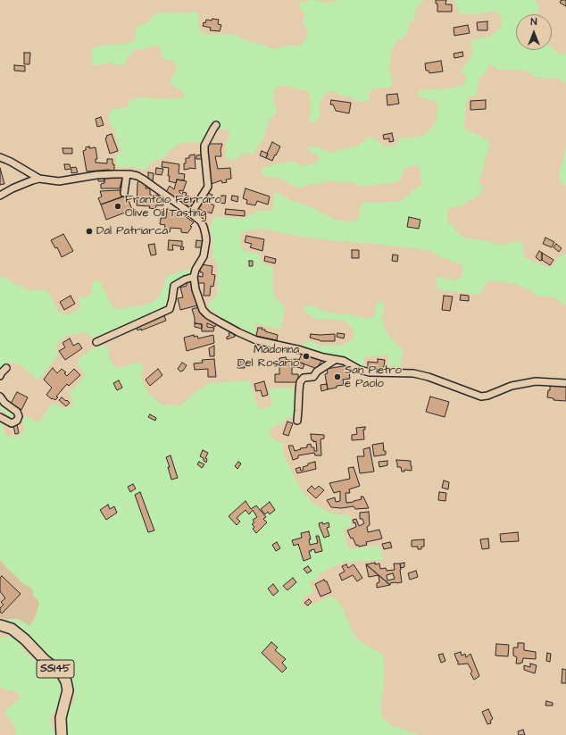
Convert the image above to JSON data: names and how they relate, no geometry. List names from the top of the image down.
{
  "streets": {
    "main road": ["SS145"]
  },
  "places": [
    "Frantoio Ferraro Olive Oil Tasting",
    "Dal Patriarca",
    "Madonna Del Rosario",
    "San Pietro e Paolo"
  ],
  "north": "top"
}
